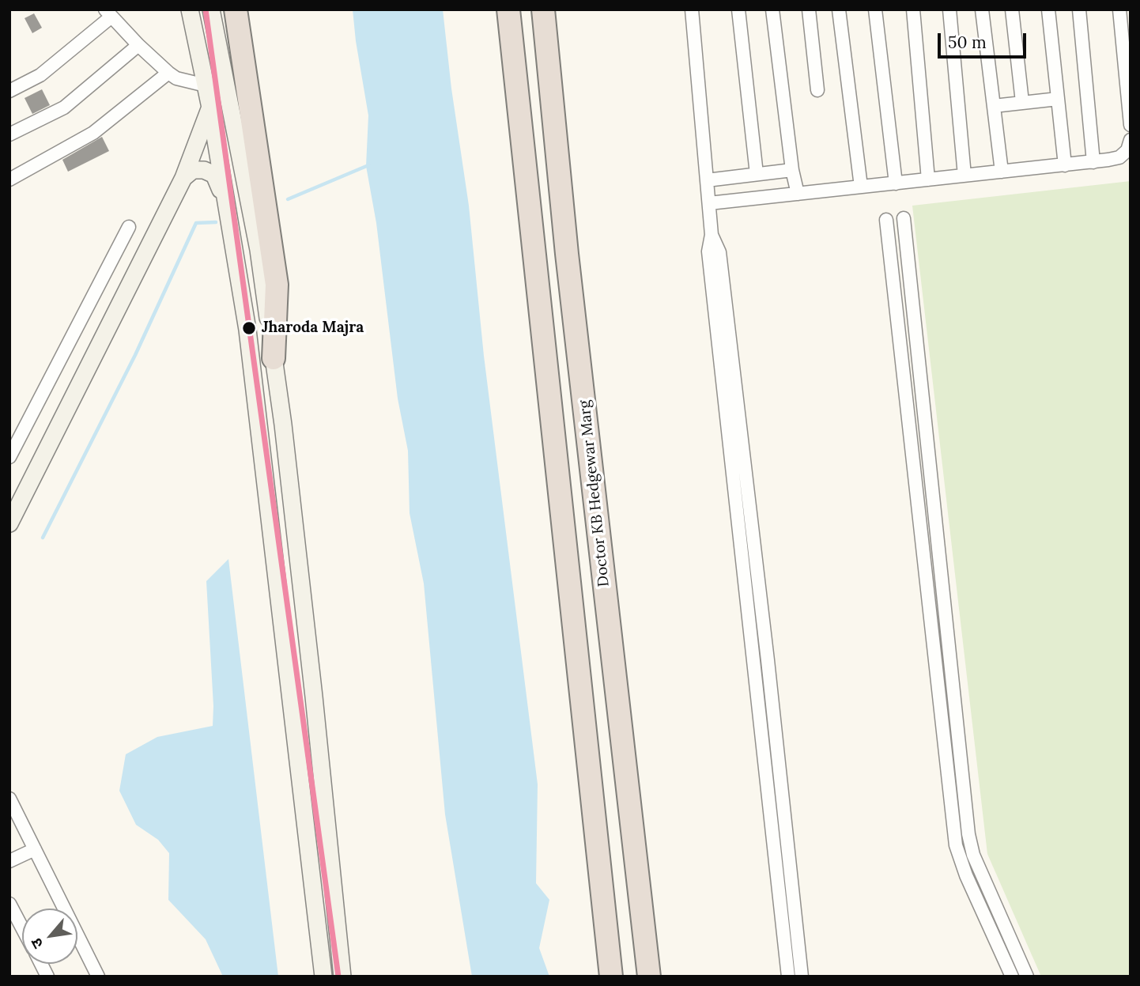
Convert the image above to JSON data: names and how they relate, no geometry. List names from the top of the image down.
{
  "streets": {
    "highway": ["Doctor KB Hedgewar Marg"]
  },
  "places": ["Jharoda Majra"],
  "scale_bar": "50 m",
  "north": "bottom left"
}
